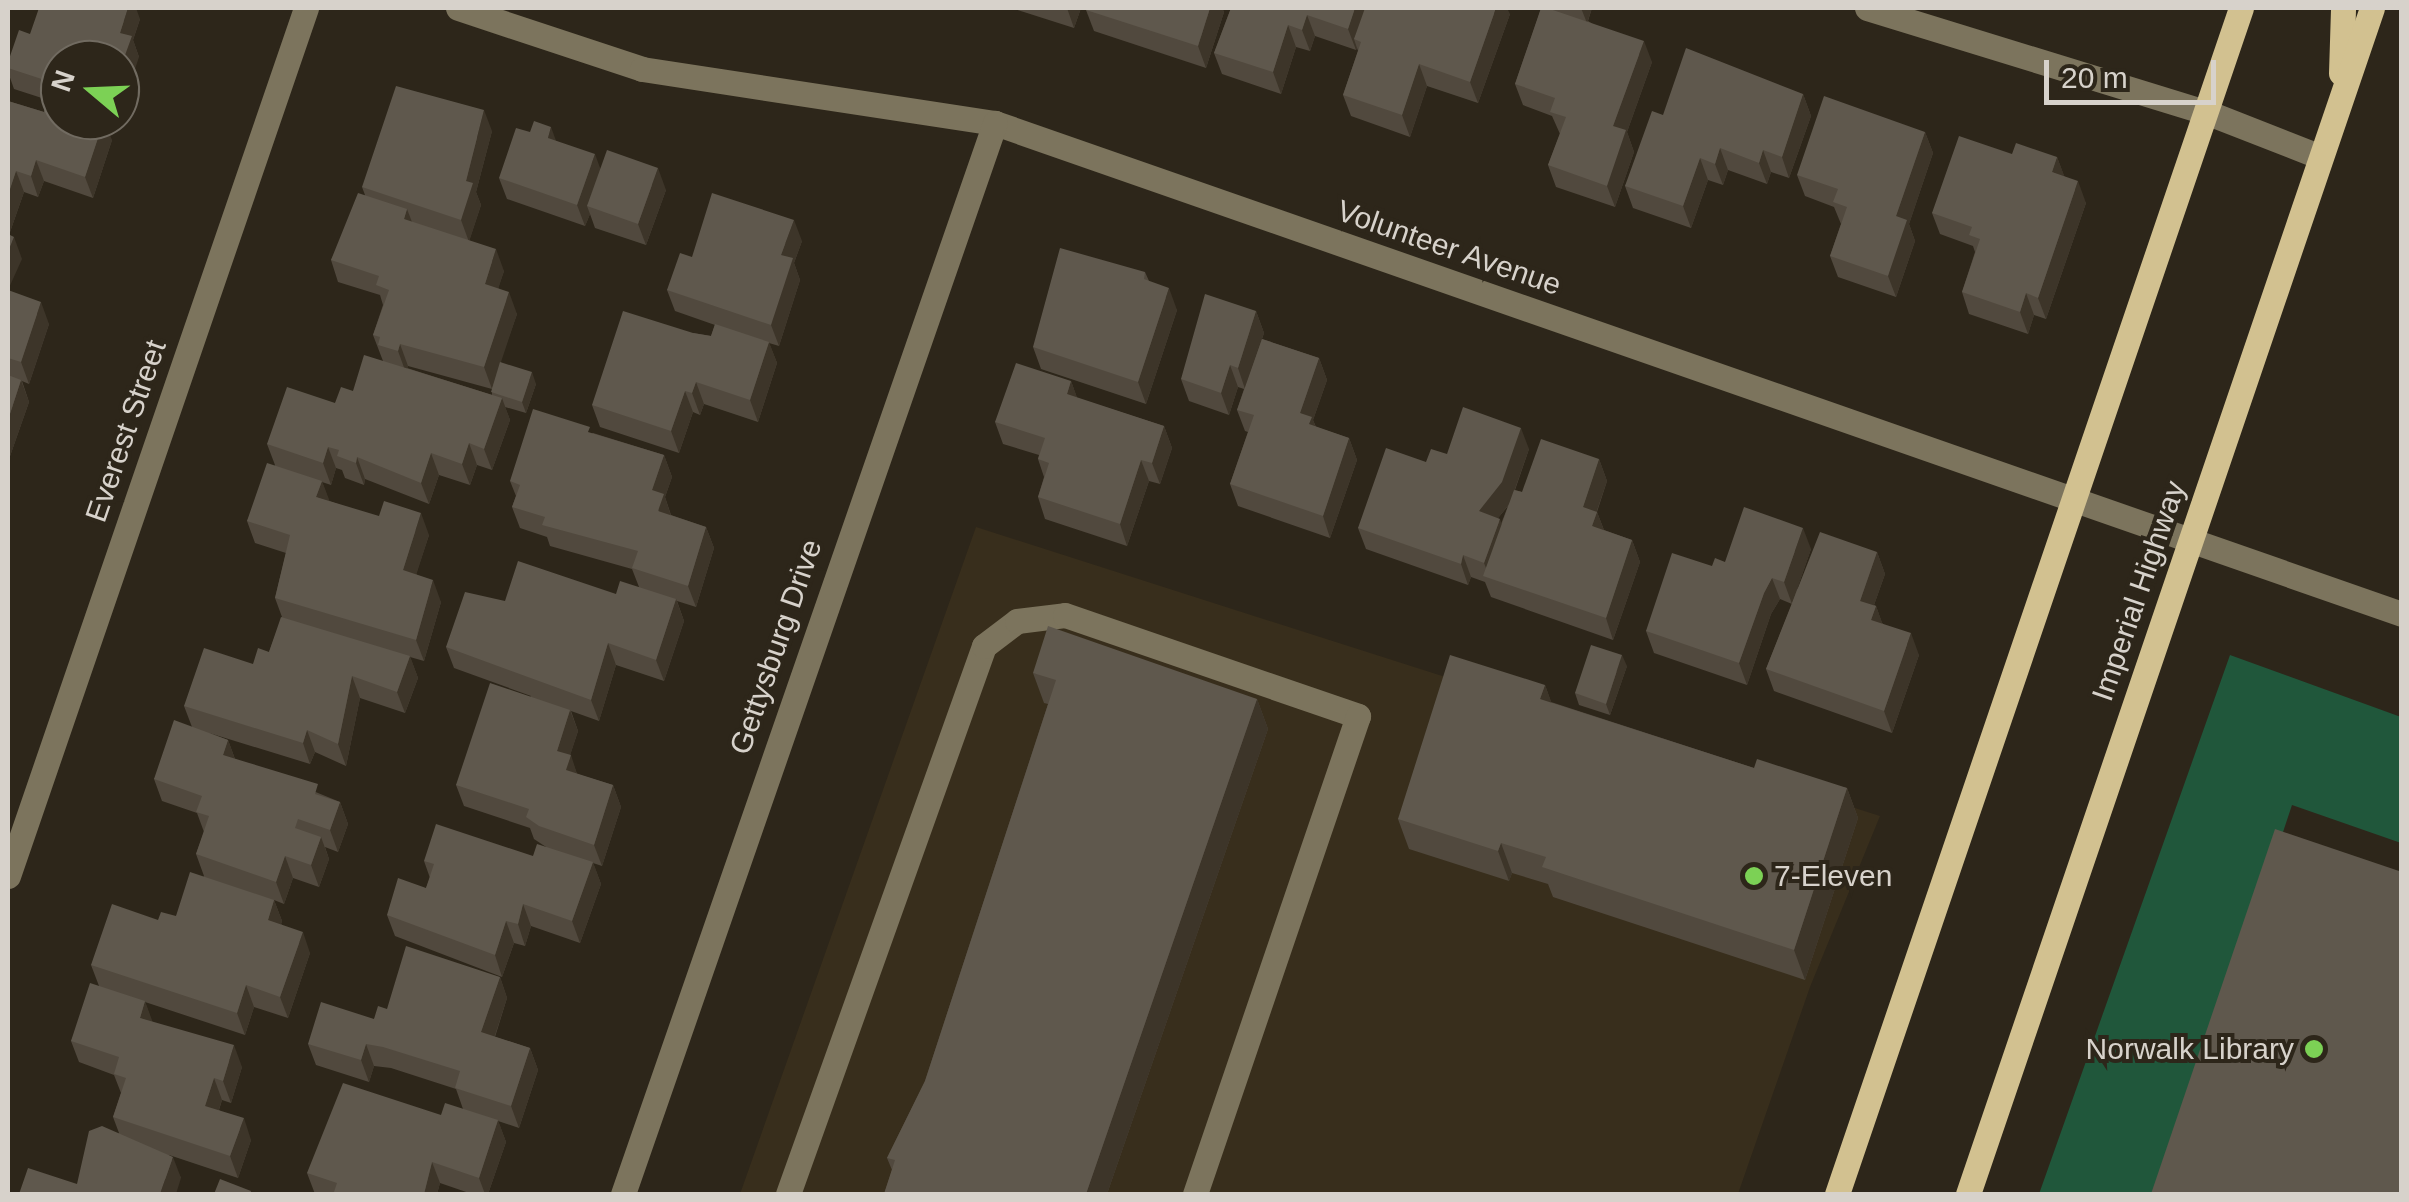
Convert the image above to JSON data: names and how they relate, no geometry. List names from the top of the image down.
{
  "streets": {
    "main road": ["Imperial Highway"],
    "street": ["Volunteer Avenue", "Everest Street", "Gettysburg Drive"]
  },
  "crossings": [
    ["Volunteer Avenue", "Imperial Highway"],
    ["Volunteer Avenue", "Gettysburg Drive"]
  ],
  "places": ["7-Eleven", "Norwalk Library"],
  "scale_bar": "20 m",
  "north": "left"
}
